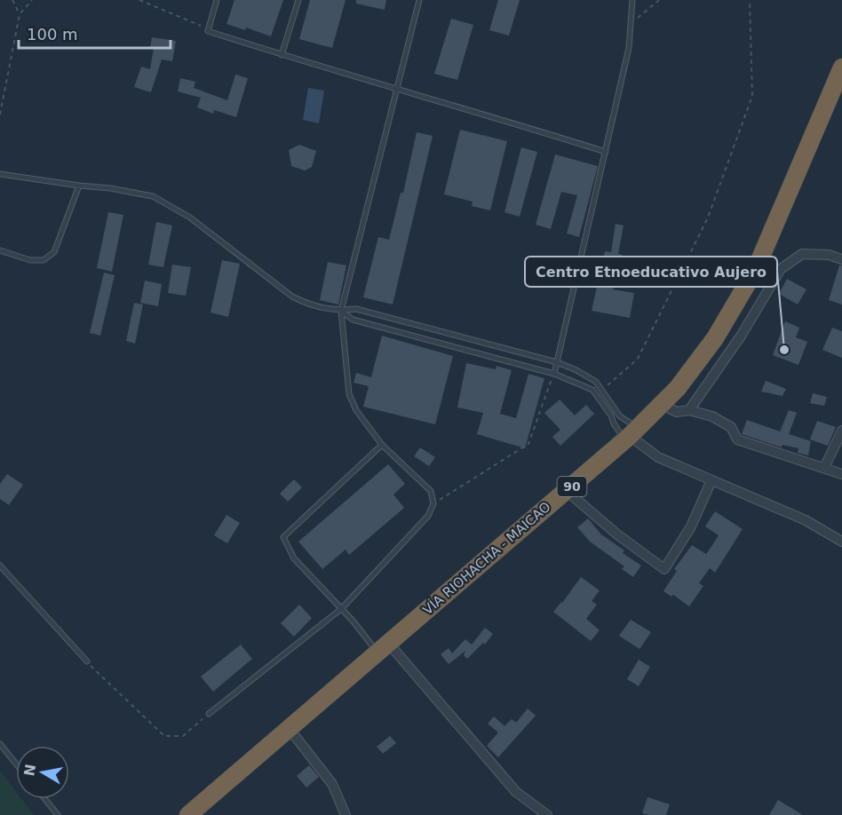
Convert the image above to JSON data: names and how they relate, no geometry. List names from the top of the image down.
{
  "streets": {
    "highway": ["90", "VÍA RIOHACHA - MAICAO"]
  },
  "places": ["Centro Etnoeducativo Aujero"],
  "scale_bar": "100 m",
  "north": "left"
}
